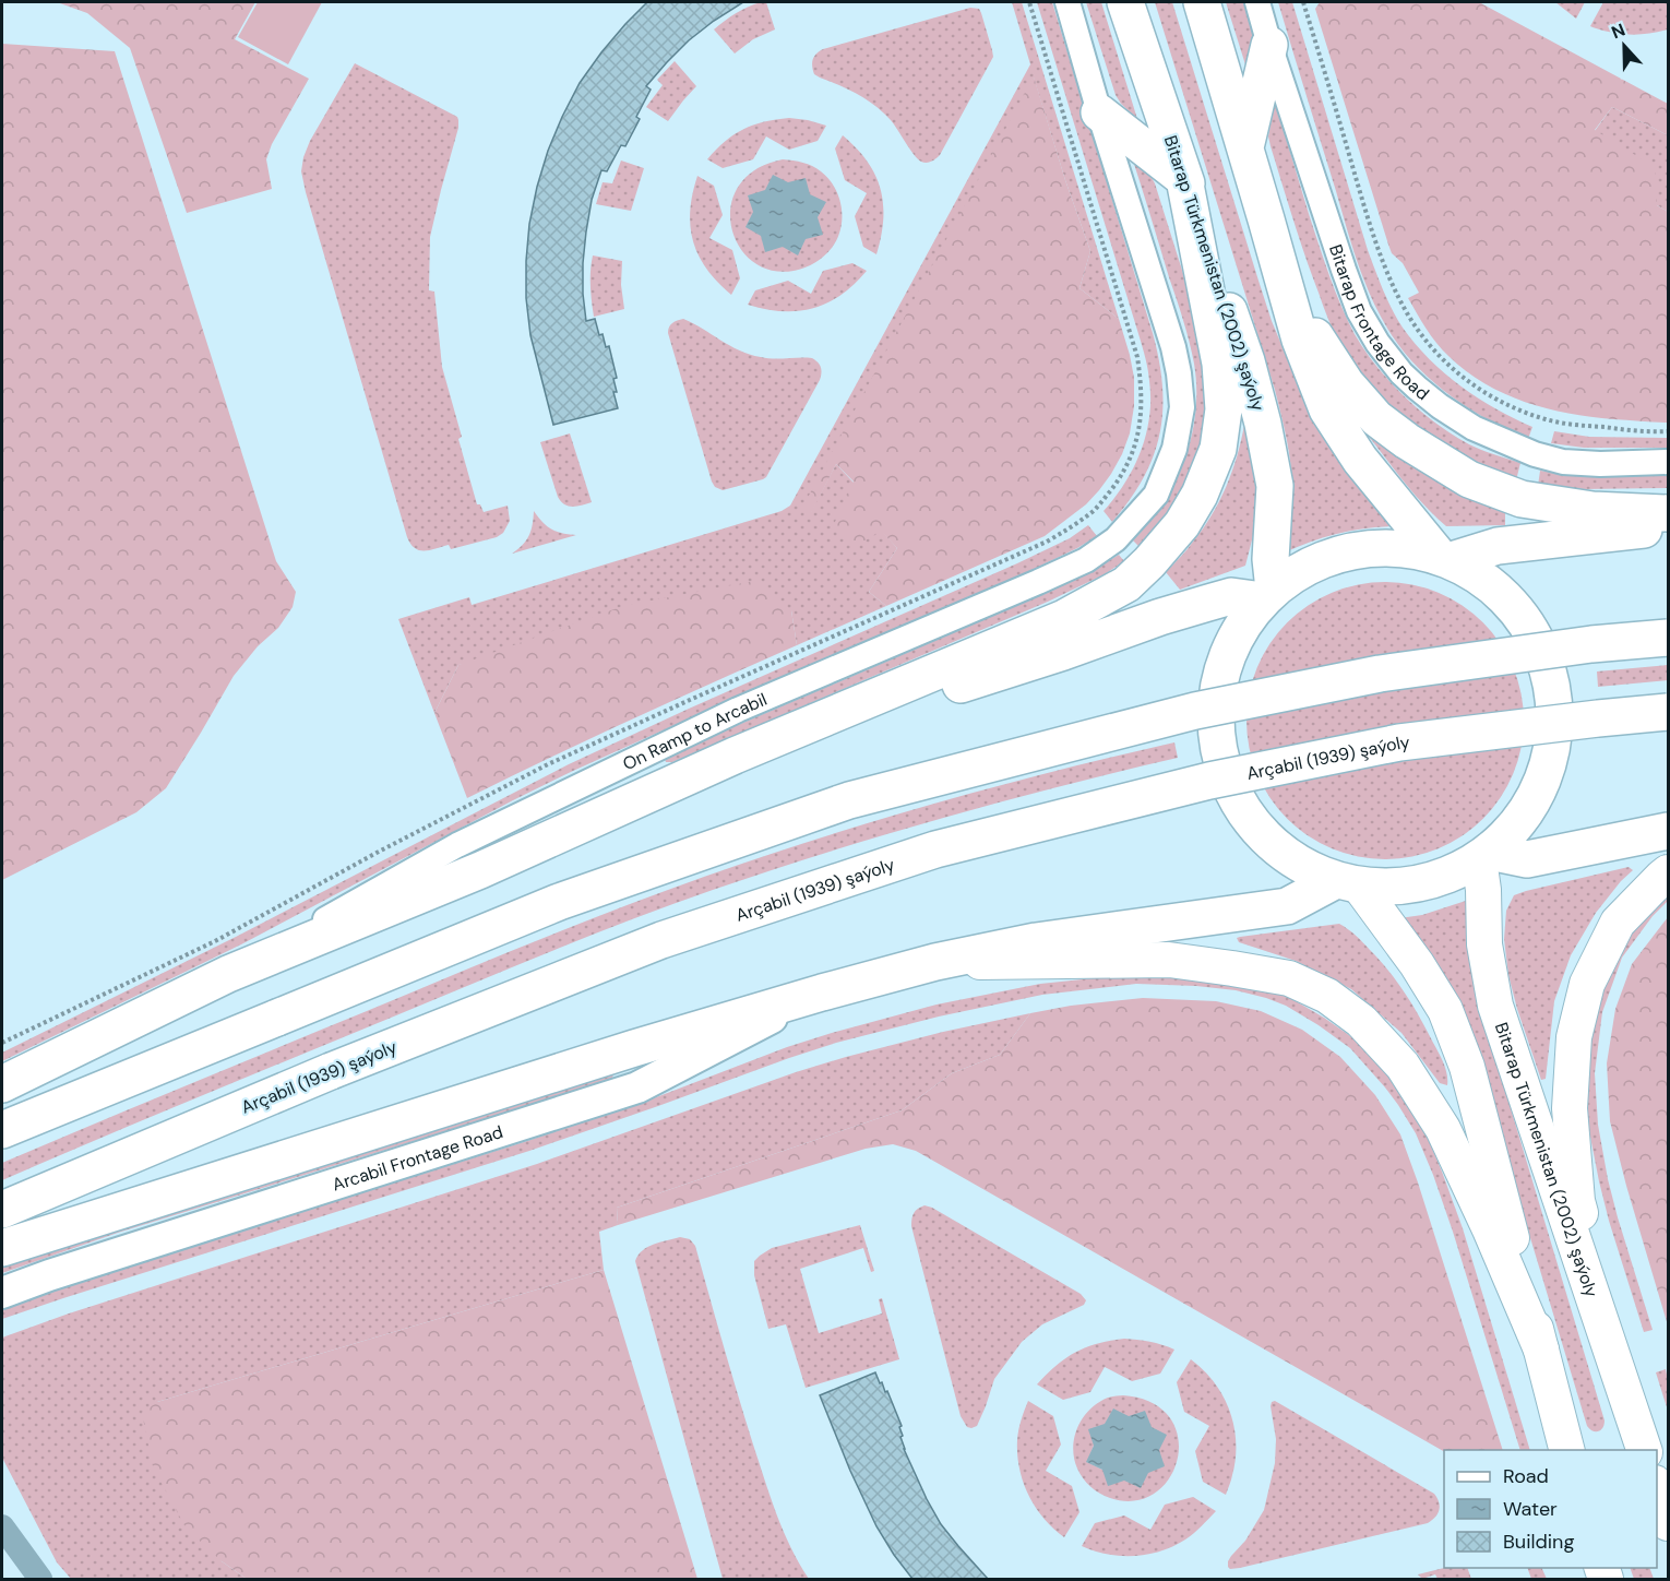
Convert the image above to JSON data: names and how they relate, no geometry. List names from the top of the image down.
{
  "streets": {
    "main road": ["Bitarap Türkmenistan (2002) şaýoly", "Arçabil (1939) şaýoly"],
    "street": ["Bitarap Frontage Road", "On Ramp to Arcabil", "Arcabil Frontage Road"]
  },
  "legend": ["Road", "Water", "Building"],
  "north": "top"
}
